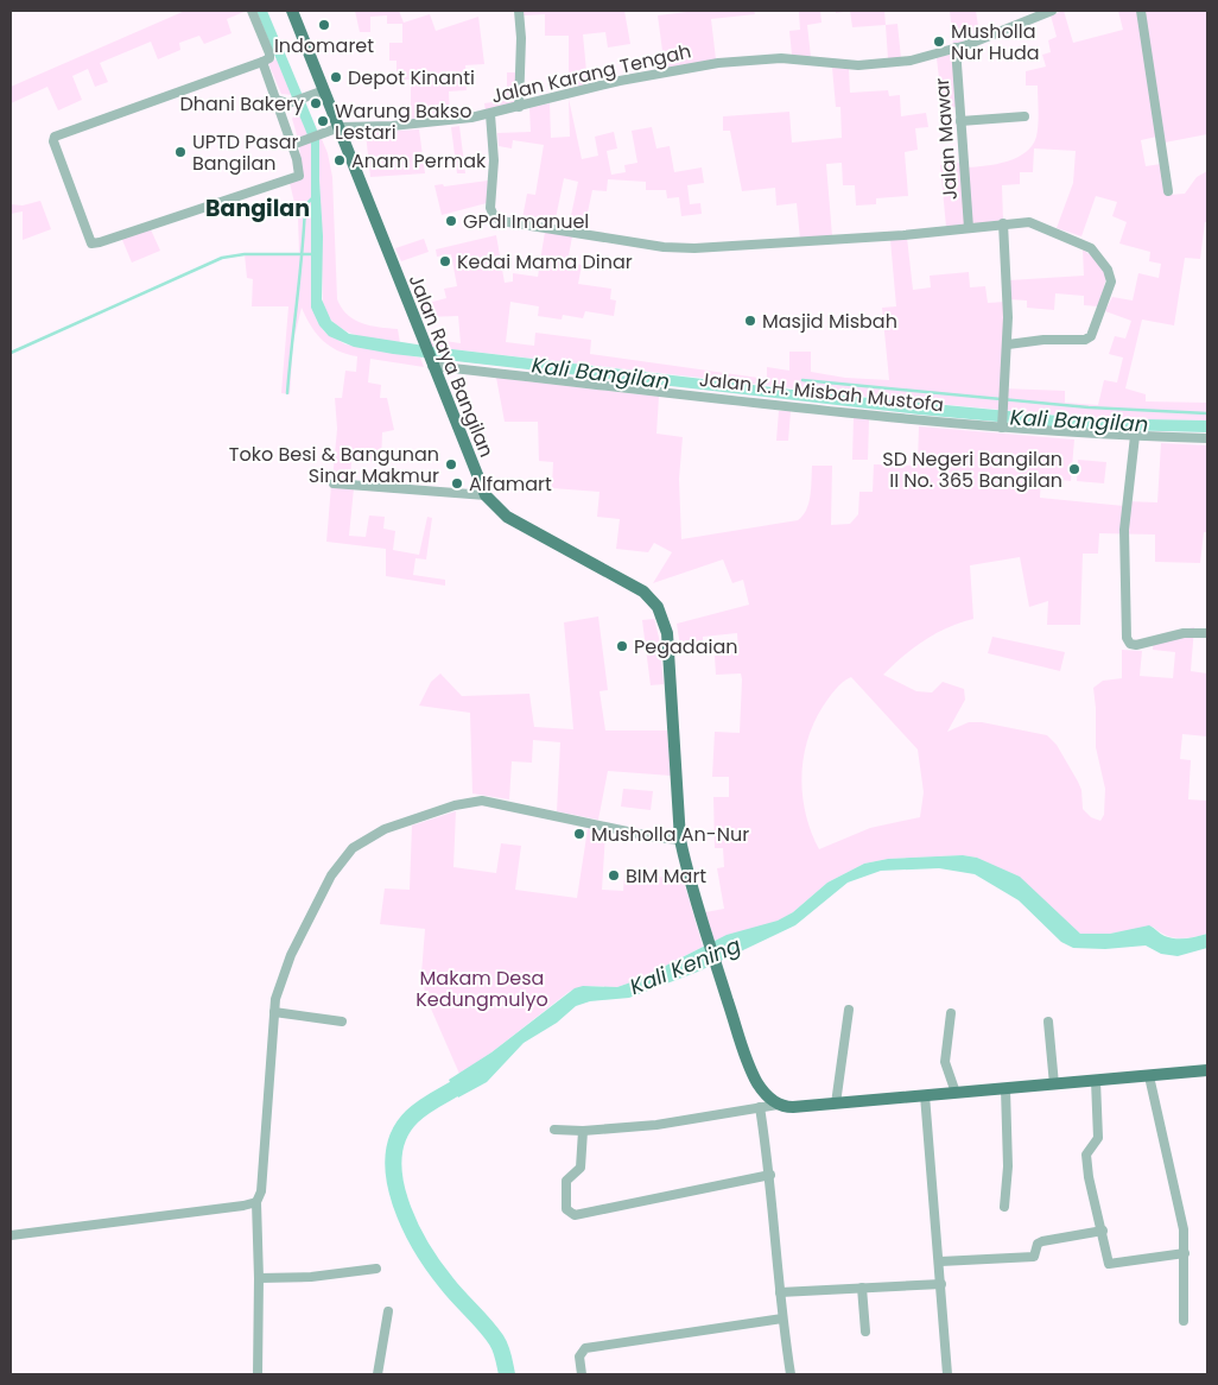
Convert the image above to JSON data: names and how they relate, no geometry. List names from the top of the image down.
{
  "streets": {
    "main road": ["Jalan Raya Bangilan"],
    "street": ["Jalan Karang Tengah", "Jalan Mawar", "Jalan K.H. Misbah Mustofa"]
  },
  "crossings": [
    ["Jalan Karang Tengah", "Jalan Mawar"],
    ["Jalan Karang Tengah", "Jalan Raya Bangilan"],
    ["Jalan Raya Bangilan", "Jalan K.H. Misbah Mustofa"]
  ],
  "districts": ["Bangilan"],
  "water": ["Kali Bangilan", "Kali Kening"],
  "parks": ["Makam Desa Kedungmulyo"],
  "places": [
    "Indomaret",
    "Musholla Nur Huda",
    "Depot Kinanti",
    "Dhani Bakery",
    "Warung Bakso Lestari",
    "UPTD Pasar Bangilan",
    "Anam Permak",
    "GPdI Imanuel",
    "Kedai Mama Dinar",
    "Masjid Misbah",
    "Toko Besi & Bangunan Sinar Makmur",
    "SD Negeri Bangilan II No. 365 Bangilan",
    "Alfamart",
    "Pegadaian",
    "Musholla An-Nur",
    "BIM Mart"
  ]
}
